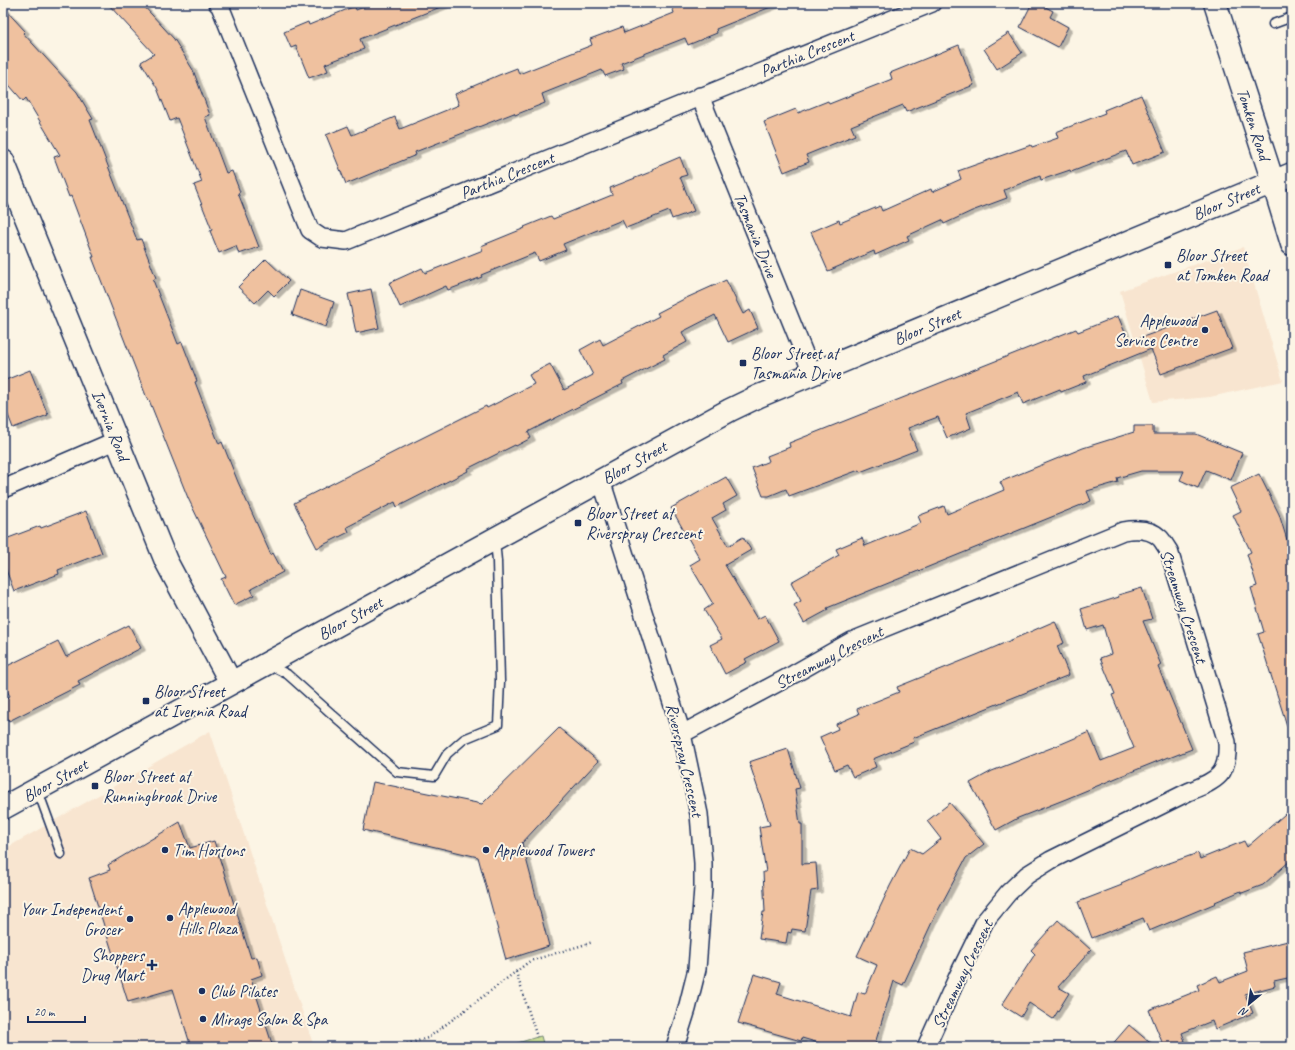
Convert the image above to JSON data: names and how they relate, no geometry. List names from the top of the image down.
{
  "streets": {
    "street": [
      "Parthia Crescent",
      "Tomken Road",
      "Bloor Street",
      "Tasmania Drive",
      "Ivernia Road",
      "Streamway Crescent",
      "Riverspray Crescent"
    ]
  },
  "crossings": [
    ["Parthia Crescent", "Tasmania Drive"],
    ["Tomken Road", "Bloor Street"],
    ["Bloor Street", "Tasmania Drive"],
    ["Bloor Street", "Ivernia Road"],
    ["Bloor Street", "Riverspray Crescent"],
    ["Streamway Crescent", "Riverspray Crescent"]
  ],
  "places": {
    "transit": [
      "Bloor Street at Tomken Road",
      "Bloor Street at Tasmania Drive",
      "Bloor Street at Riverspray Crescent",
      "Bloor Street at Ivernia Road",
      "Bloor Street at Runningbrook Drive"
    ],
    "other": [
      "Applewood Service Centre",
      "Tim Hortons",
      "Applewood Towers",
      "Applewood Hills Plaza",
      "Your Independent Grocer",
      "Club Pilates",
      "Mirage Salon & Spa"
    ],
    "health": ["Shoppers Drug Mart"]
  },
  "scale_bar": "20 m",
  "north": "bottom left"
}
